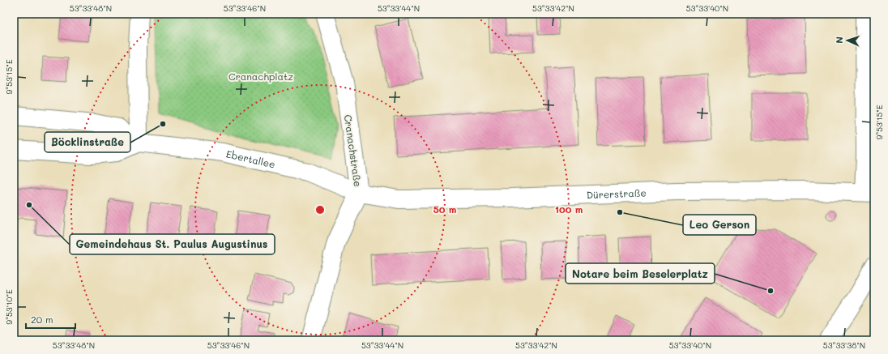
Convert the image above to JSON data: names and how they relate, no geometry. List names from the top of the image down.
{
  "streets": {
    "main road": ["Cranachstraße", "Ebertallee", "Dürerstraße"]
  },
  "crossings": [
    ["Cranachstraße", "Ebertallee"],
    ["Cranachstraße", "Dürerstraße"],
    ["Ebertallee", "Dürerstraße"]
  ],
  "parks": ["Cranachplatz"],
  "places": [
    "Böcklinstraße",
    "Gemeindehaus St. Paulus Augustinus",
    "Leo Gerson",
    "Notare beim Beselerplatz"
  ],
  "scale_bar": "20 m",
  "north": "left",
  "coordinates": [
    "53°33'48\"N",
    "53°33'46\"N",
    "53°33'44\"N",
    "53°33'42\"N",
    "53°33'40\"N",
    "9°53'15\"E",
    "9°53'10\"E",
    "53°33'38\"N"
  ],
  "rings": ["50 m", "100 m"]
}
